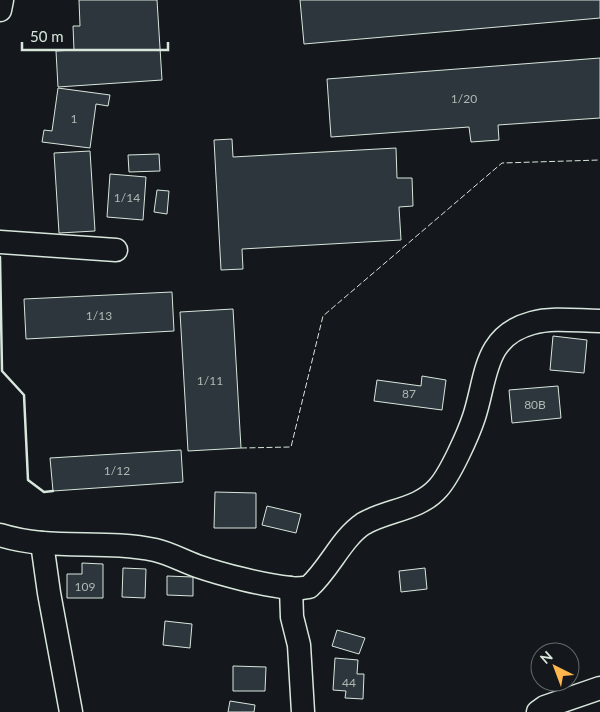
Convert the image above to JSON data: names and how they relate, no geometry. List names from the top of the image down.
{
  "house_numbers": [
    "1/20",
    "1",
    "1/14",
    "1/13",
    "1/11",
    "87",
    "80В",
    "1/12",
    "109",
    "44"
  ],
  "scale_bar": "50 m",
  "north": "top left"
}
